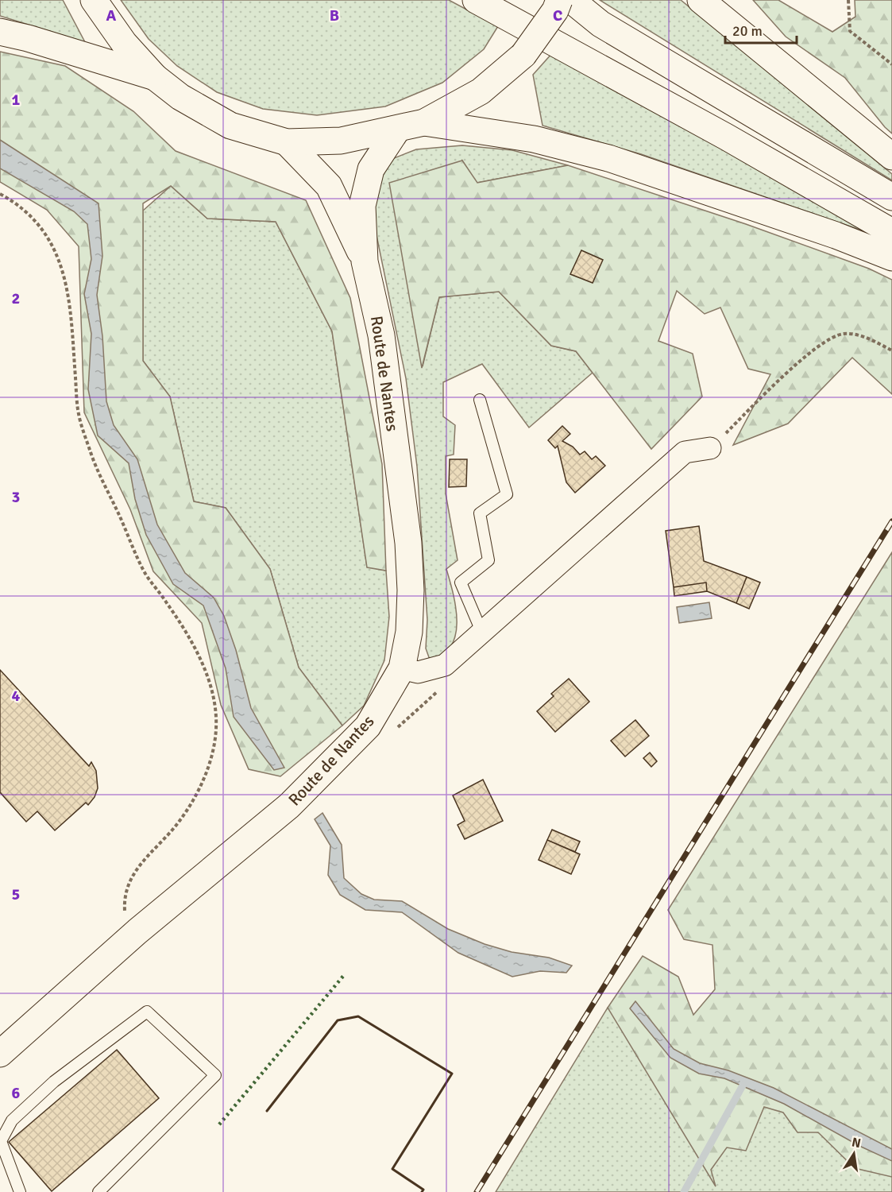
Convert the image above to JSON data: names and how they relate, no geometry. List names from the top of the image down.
{
  "streets": {
    "main road": ["Route de Nantes"]
  },
  "scale_bar": "20 m",
  "north": "top",
  "grid": {
    "columns": ["A", "B", "C"],
    "rows": [
      "1",
      "2",
      "3",
      "4",
      "5",
      "6"
    ]
  }
}
